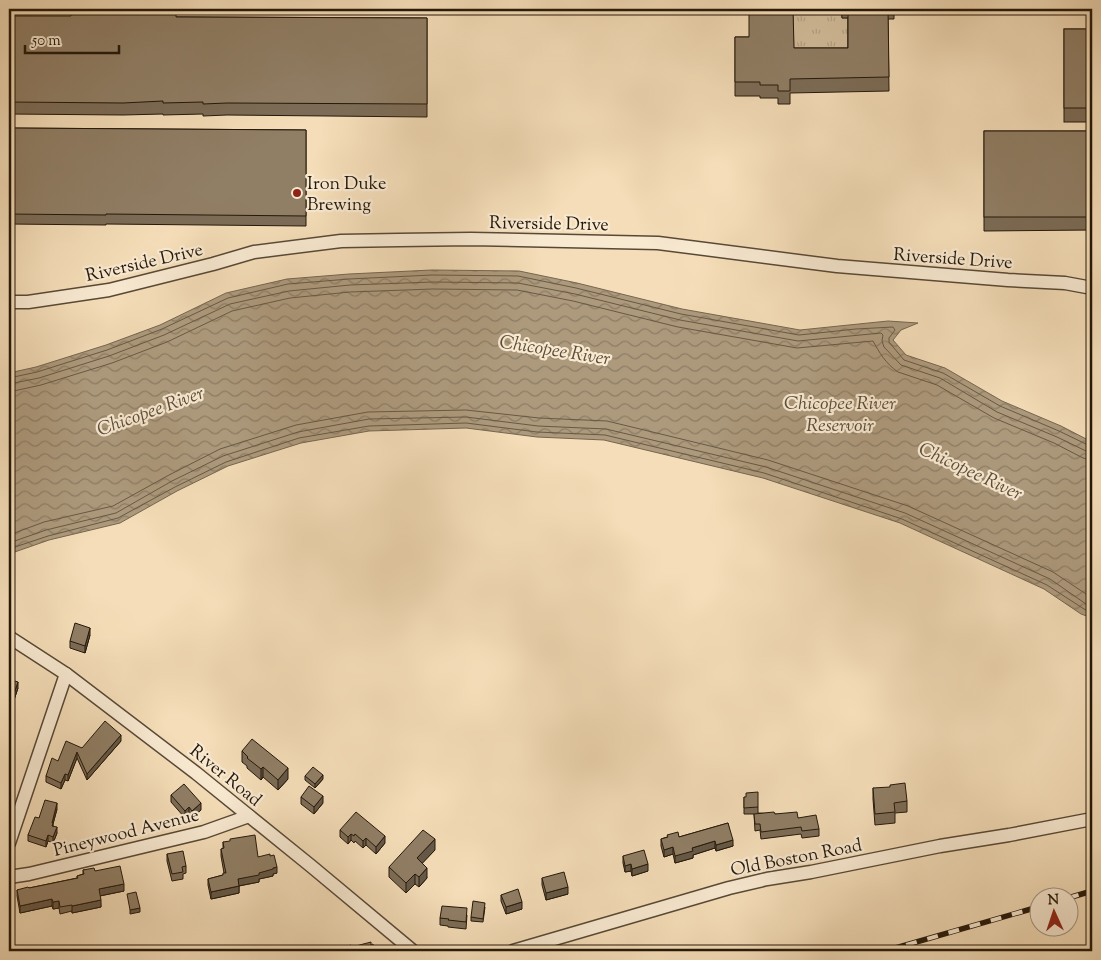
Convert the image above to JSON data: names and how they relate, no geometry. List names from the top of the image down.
{
  "streets": {
    "street": [
      "Riverside Drive",
      "River Road",
      "Pineywood Avenue",
      "Old Boston Road"
    ]
  },
  "crossings": [
    ["River Road", "Pineywood Avenue"]
  ],
  "water": ["Chicopee River", "Chicopee River Reservoir"],
  "places": ["Iron Duke Brewing"],
  "scale_bar": "50 m",
  "north": "top"
}
